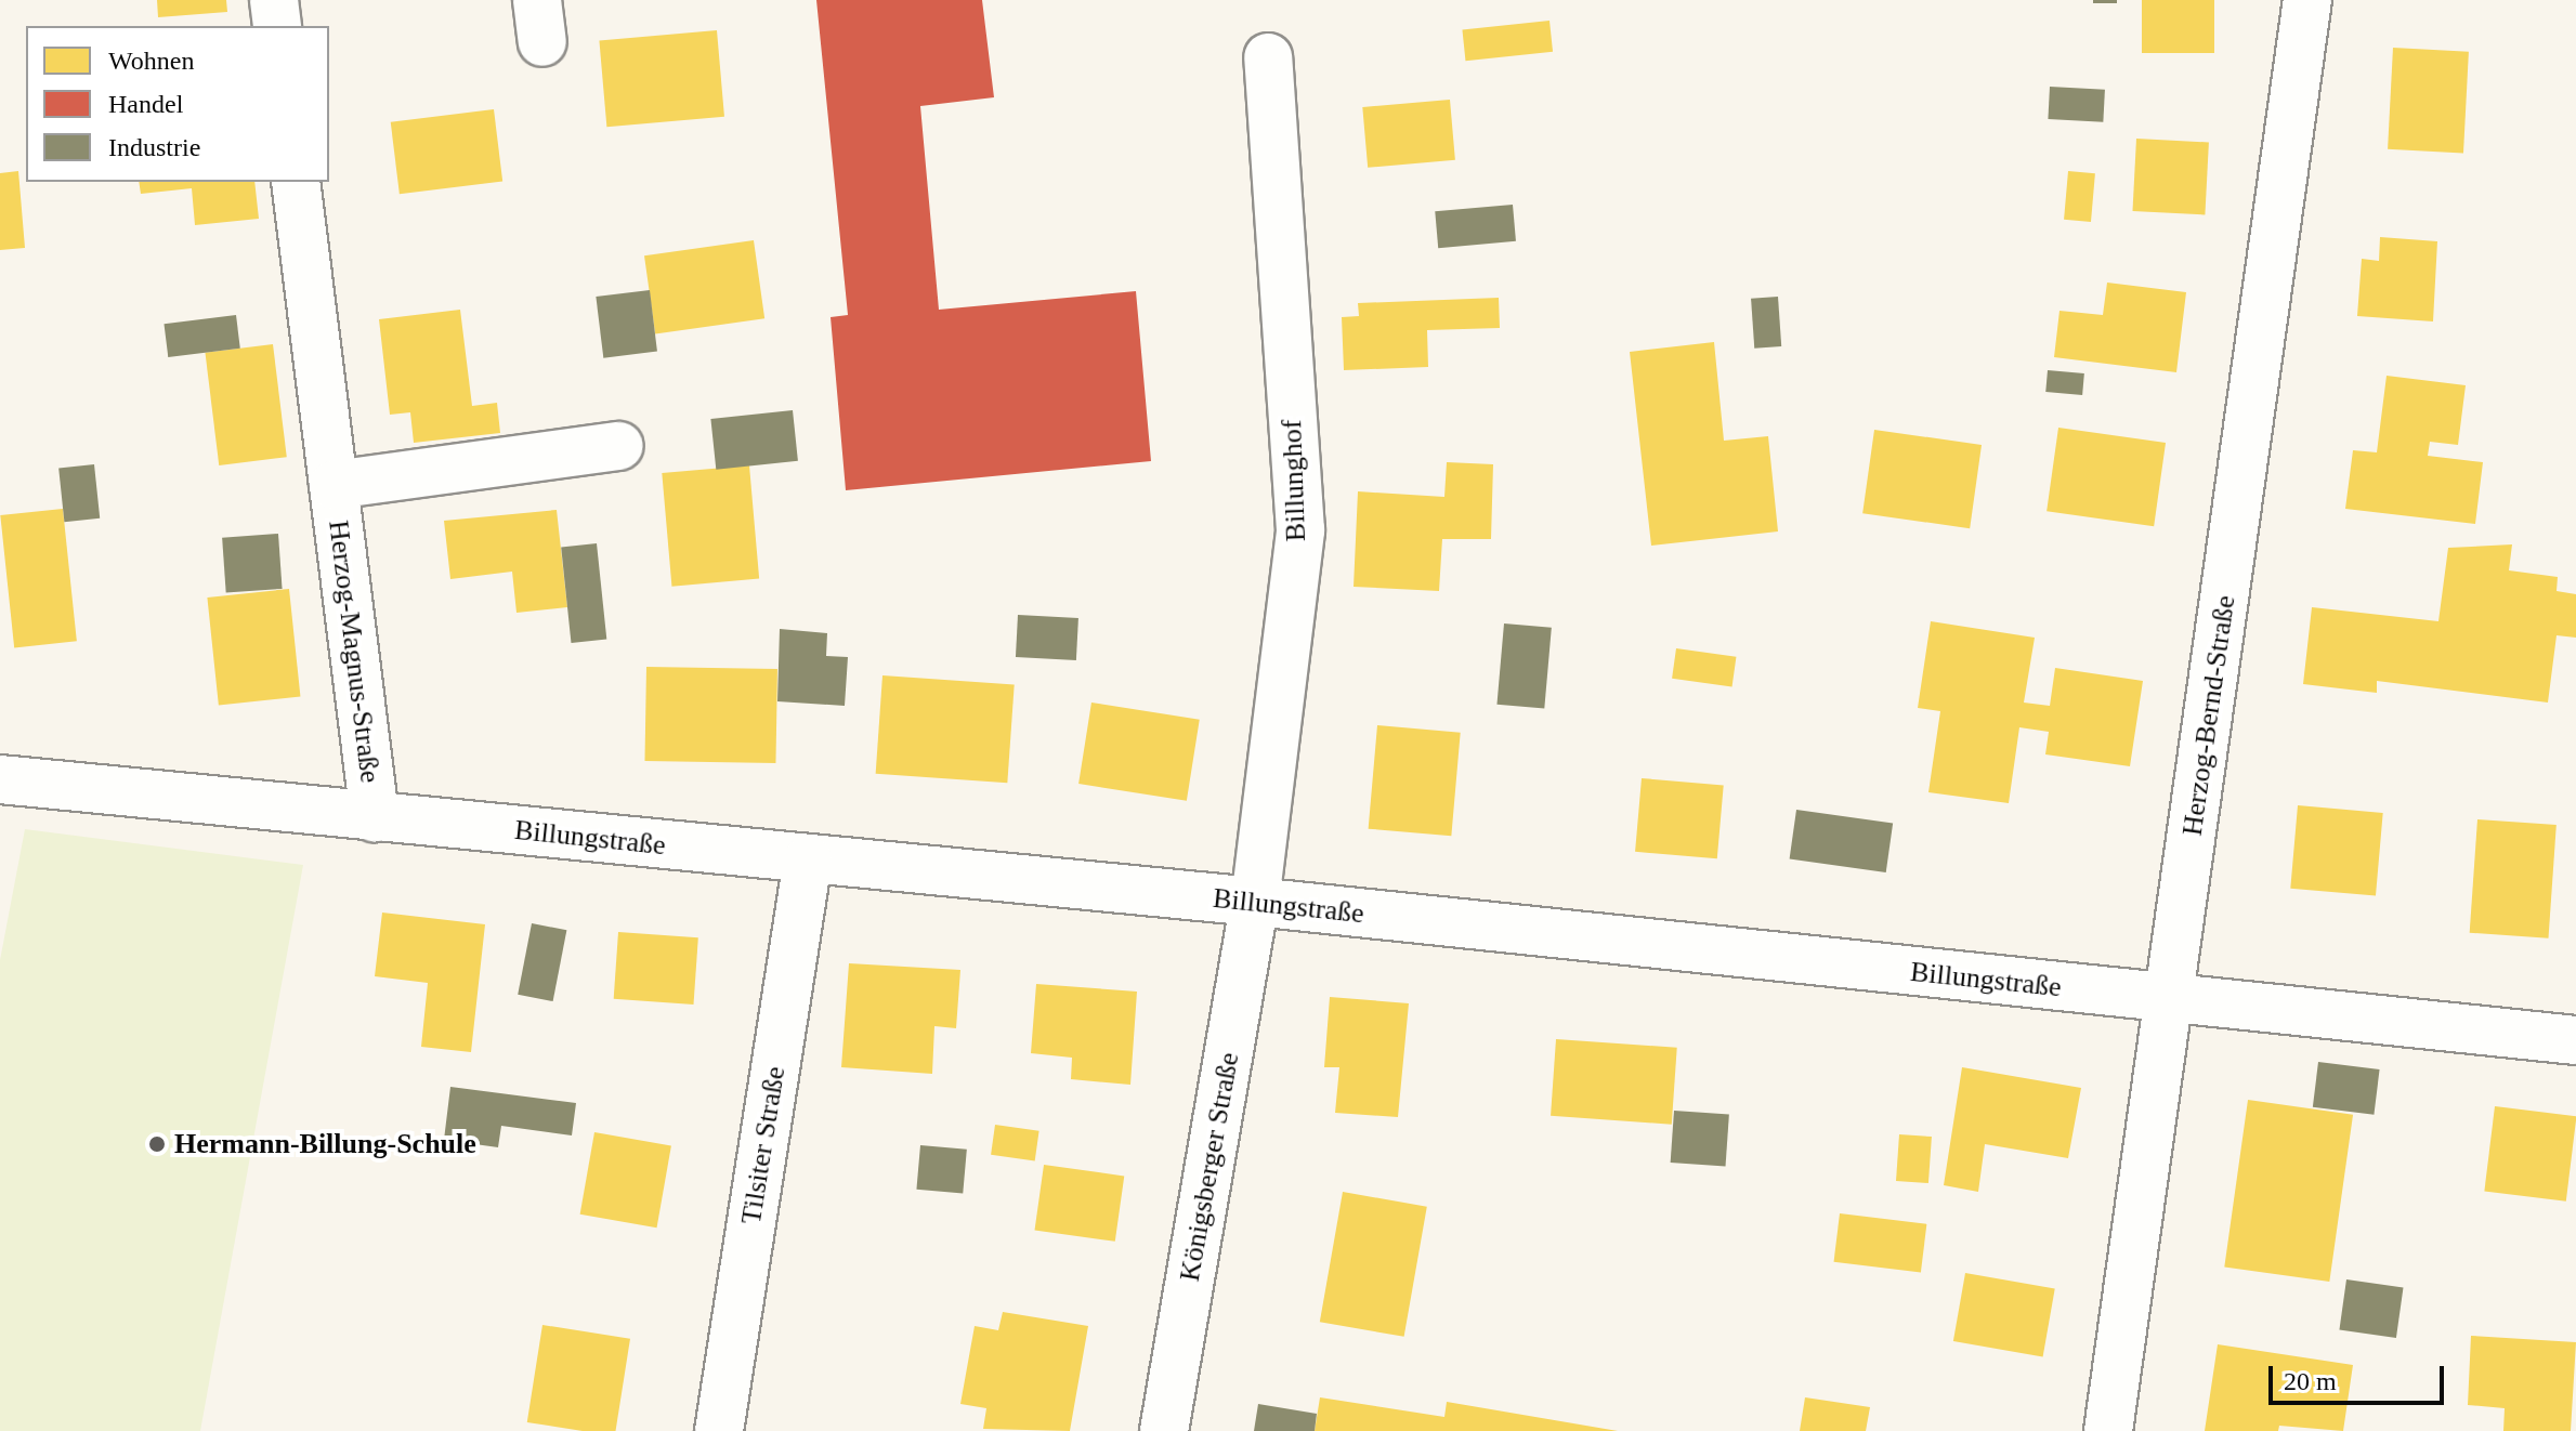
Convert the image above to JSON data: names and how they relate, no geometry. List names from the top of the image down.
{
  "streets": {
    "street": [
      "Billunghof",
      "Herzog-Magnus-Straße",
      "Herzog-Bernd-Straße",
      "Billungstraße",
      "Tilsiter Straße",
      "Königsberger Straße"
    ]
  },
  "crossings": [
    ["Billunghof", "Billungstraße"],
    ["Billunghof", "Königsberger Straße"],
    ["Herzog-Magnus-Straße", "Billungstraße"],
    ["Herzog-Bernd-Straße", "Billungstraße"],
    ["Billungstraße", "Tilsiter Straße"],
    ["Billungstraße", "Königsberger Straße"]
  ],
  "places": ["Hermann-Billung-Schule"],
  "legend": ["Wohnen", "Handel", "Industrie"],
  "scale_bar": "20 m"
}
